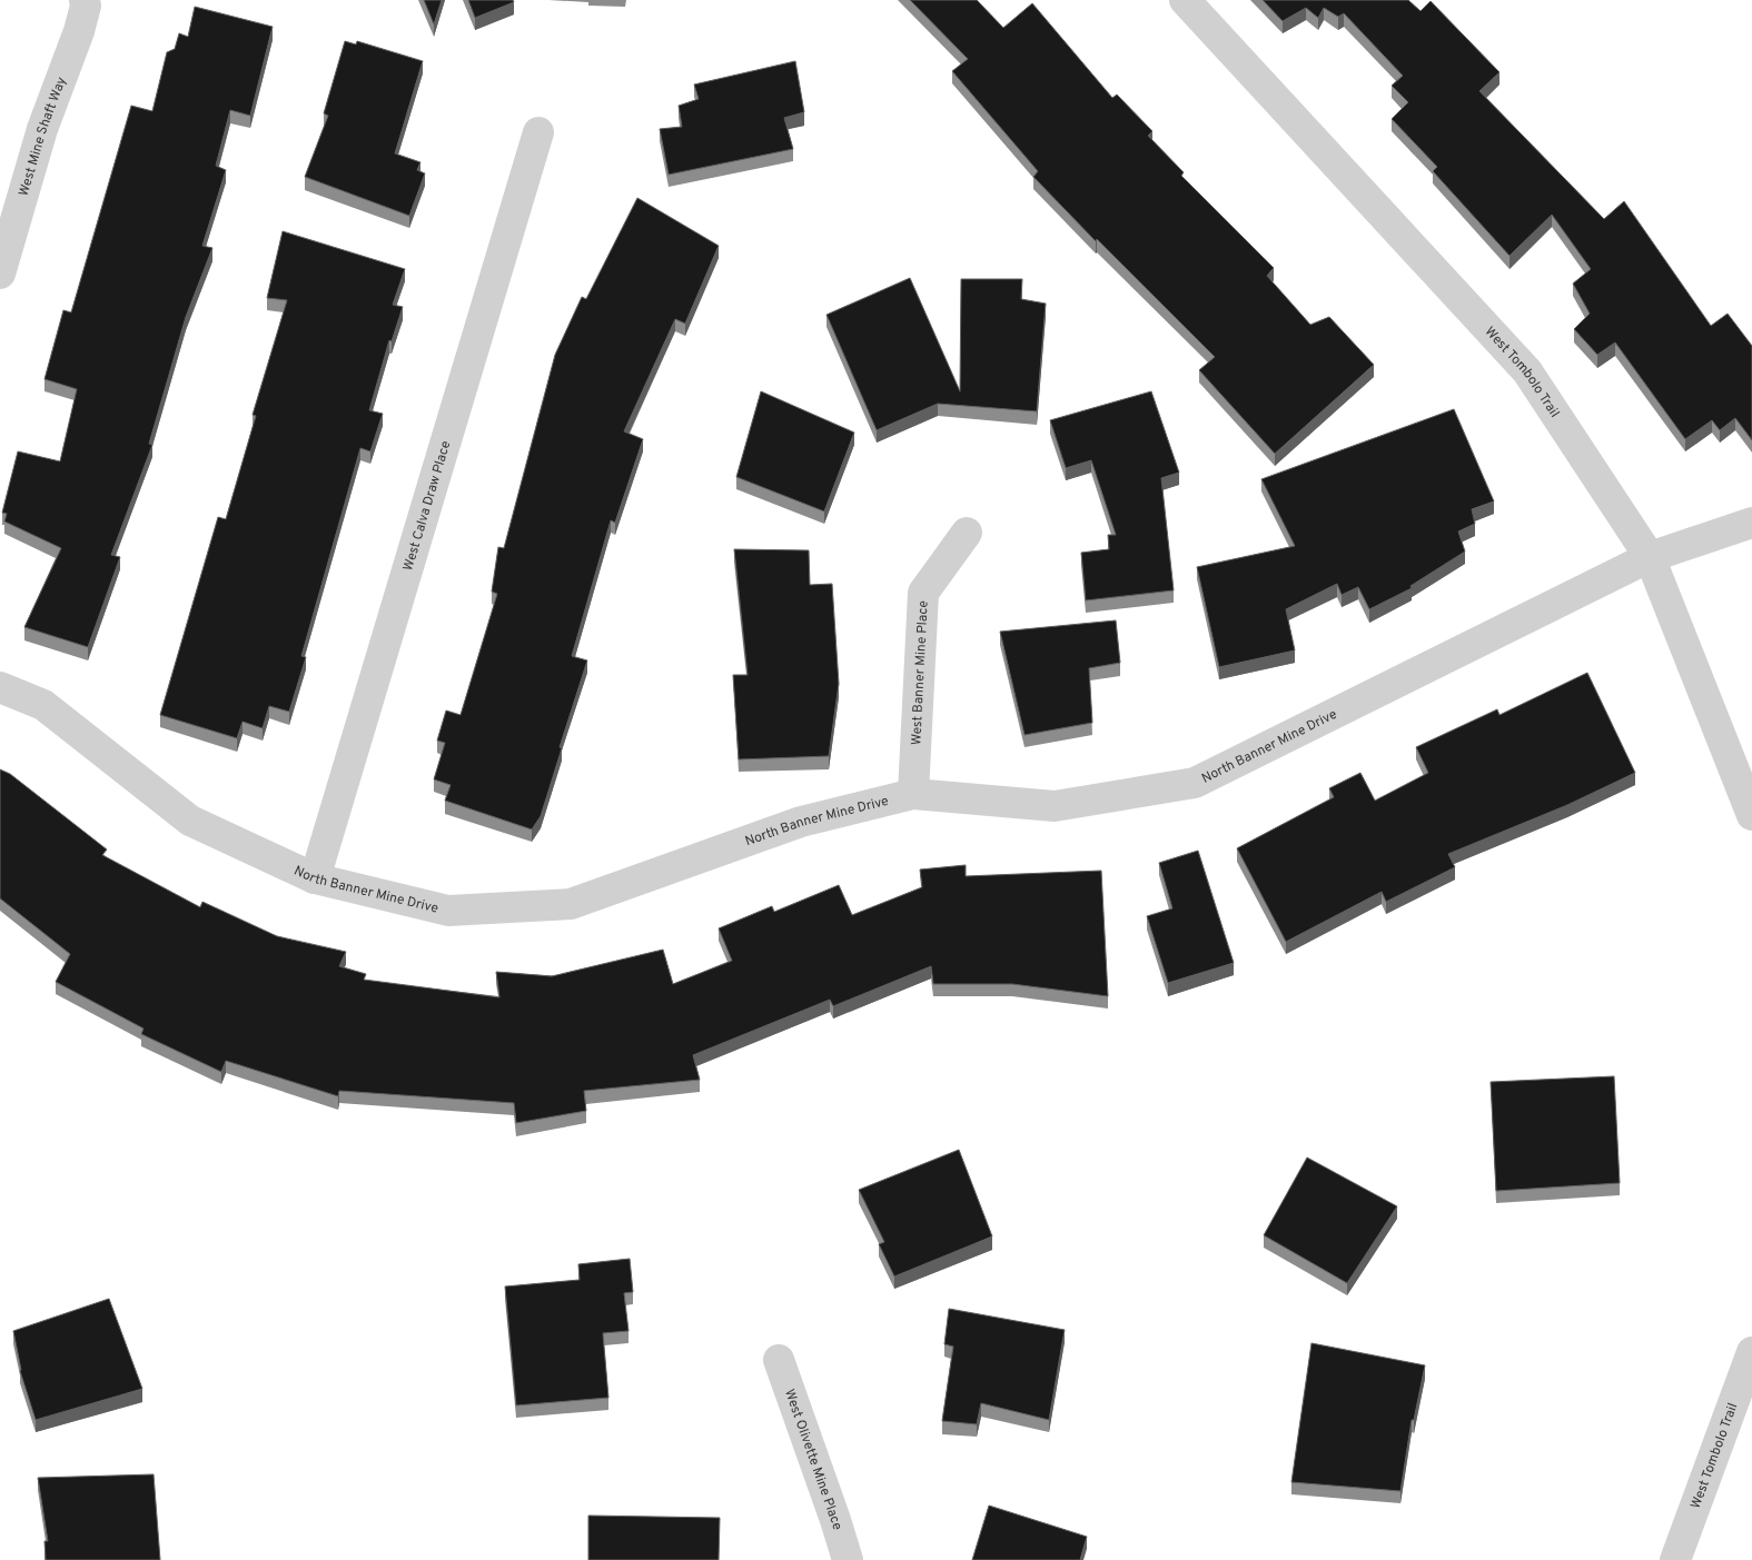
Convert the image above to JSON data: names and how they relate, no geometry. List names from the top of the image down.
{
  "streets": {
    "street": [
      "West Mine Shaft Way",
      "West Tombolo Trail",
      "West Calva Draw Place",
      "West Banner Mine Place",
      "North Banner Mine Drive",
      "West Olivette Mine Place"
    ]
  },
  "crossings": [
    ["West Tombolo Trail", "North Banner Mine Drive"],
    ["West Calva Draw Place", "North Banner Mine Drive"],
    ["West Banner Mine Place", "North Banner Mine Drive"]
  ]
}
